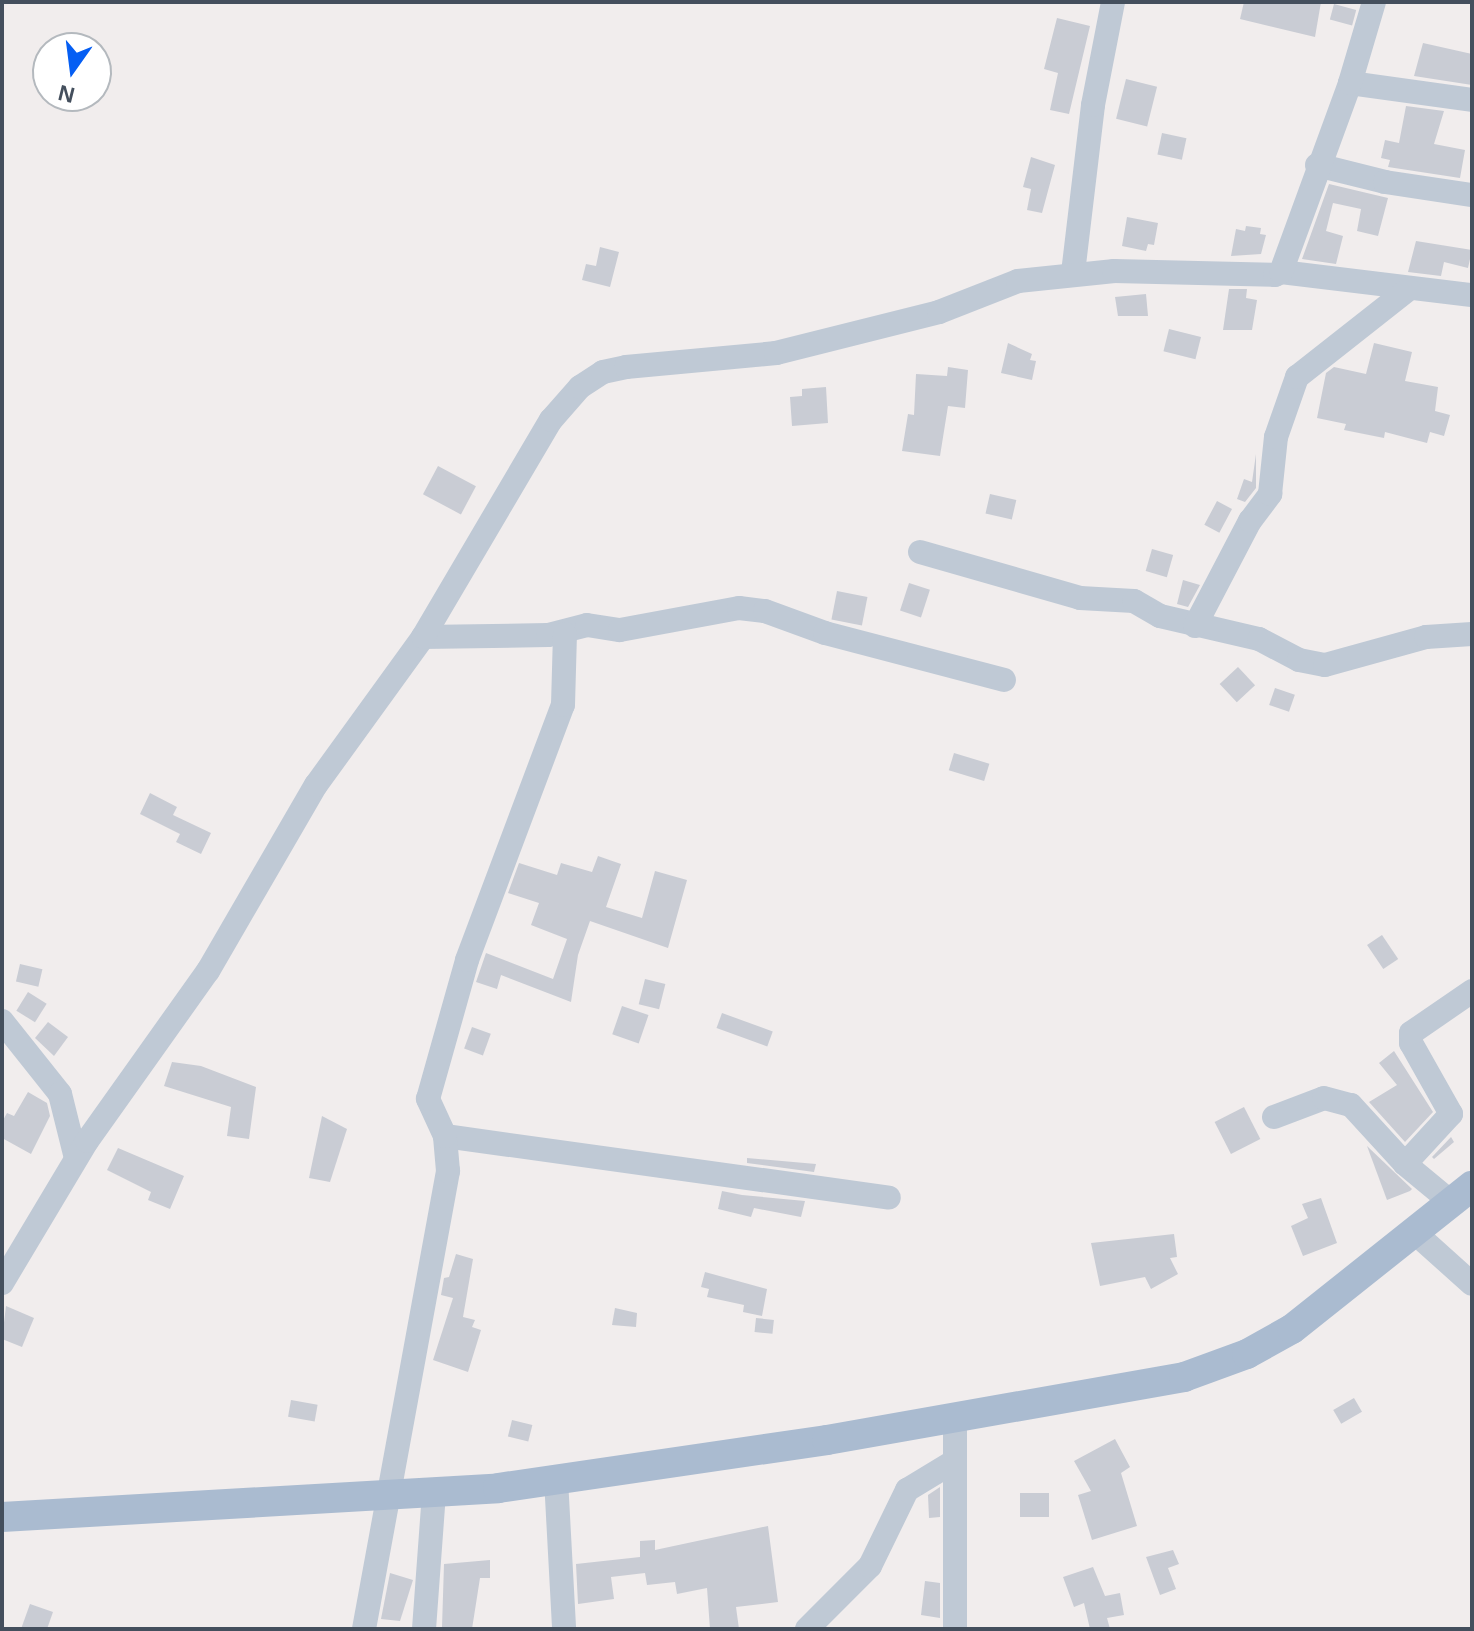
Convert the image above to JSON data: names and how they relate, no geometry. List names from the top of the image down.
{
  "north": "bottom"
}
